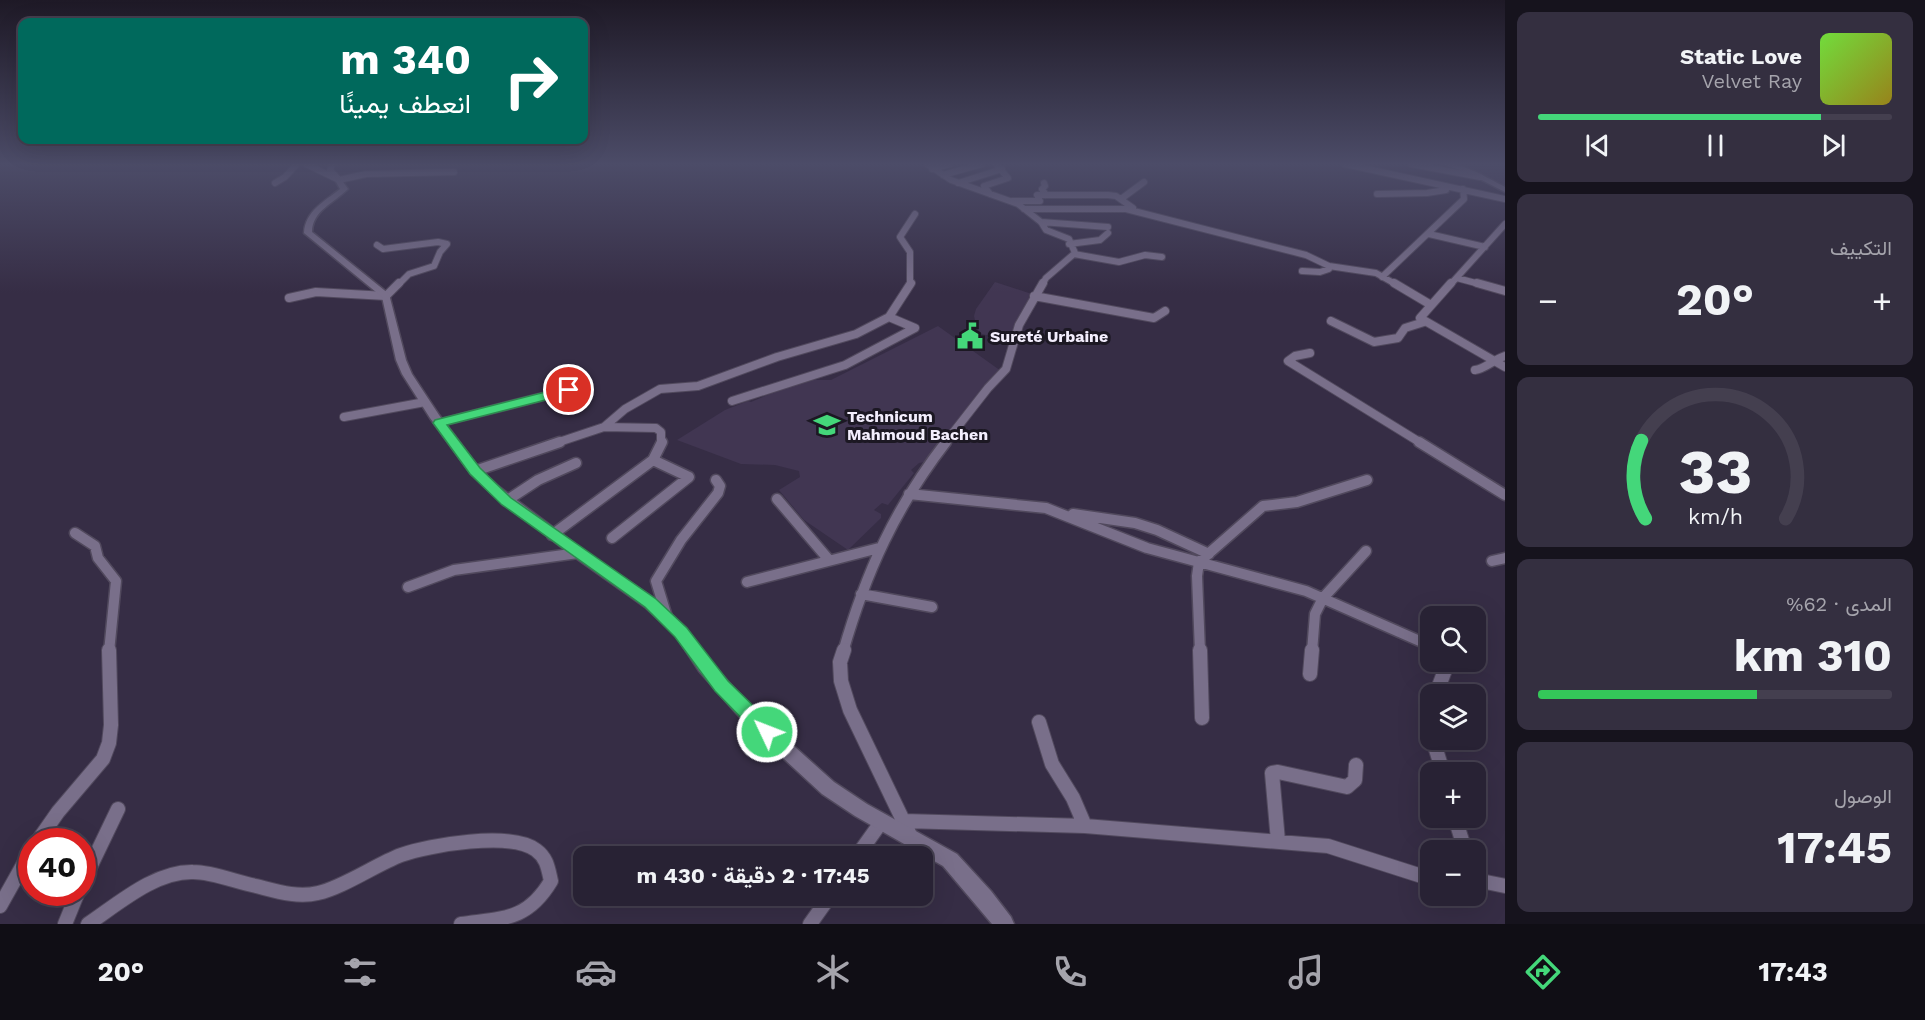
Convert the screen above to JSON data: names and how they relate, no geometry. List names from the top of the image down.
{
  "places": {
    "public building": ["Sureté Urbaine"],
    "school or university": ["Technicum Mahmoud Bachen"]
  },
  "page": {
    "turn": ["340 m", "انعطف يمينًا"],
    "song": ["Static Love", "Velvet Ray"],
    "tile": [
      "التكييف",
      ["المدى · 62%", "310 km"],
      ["الوصول", "17:45"]
    ],
    "heat": ["−", "20°", "+"],
    "map_buttons": ["+", "−"],
    "limit": "40",
    "trip": "17:45 · 2 دقيقة · 430 m",
    "tabs": ["17:43", "20°"],
    "gauge": ["33", "km/h"]
  }
}
